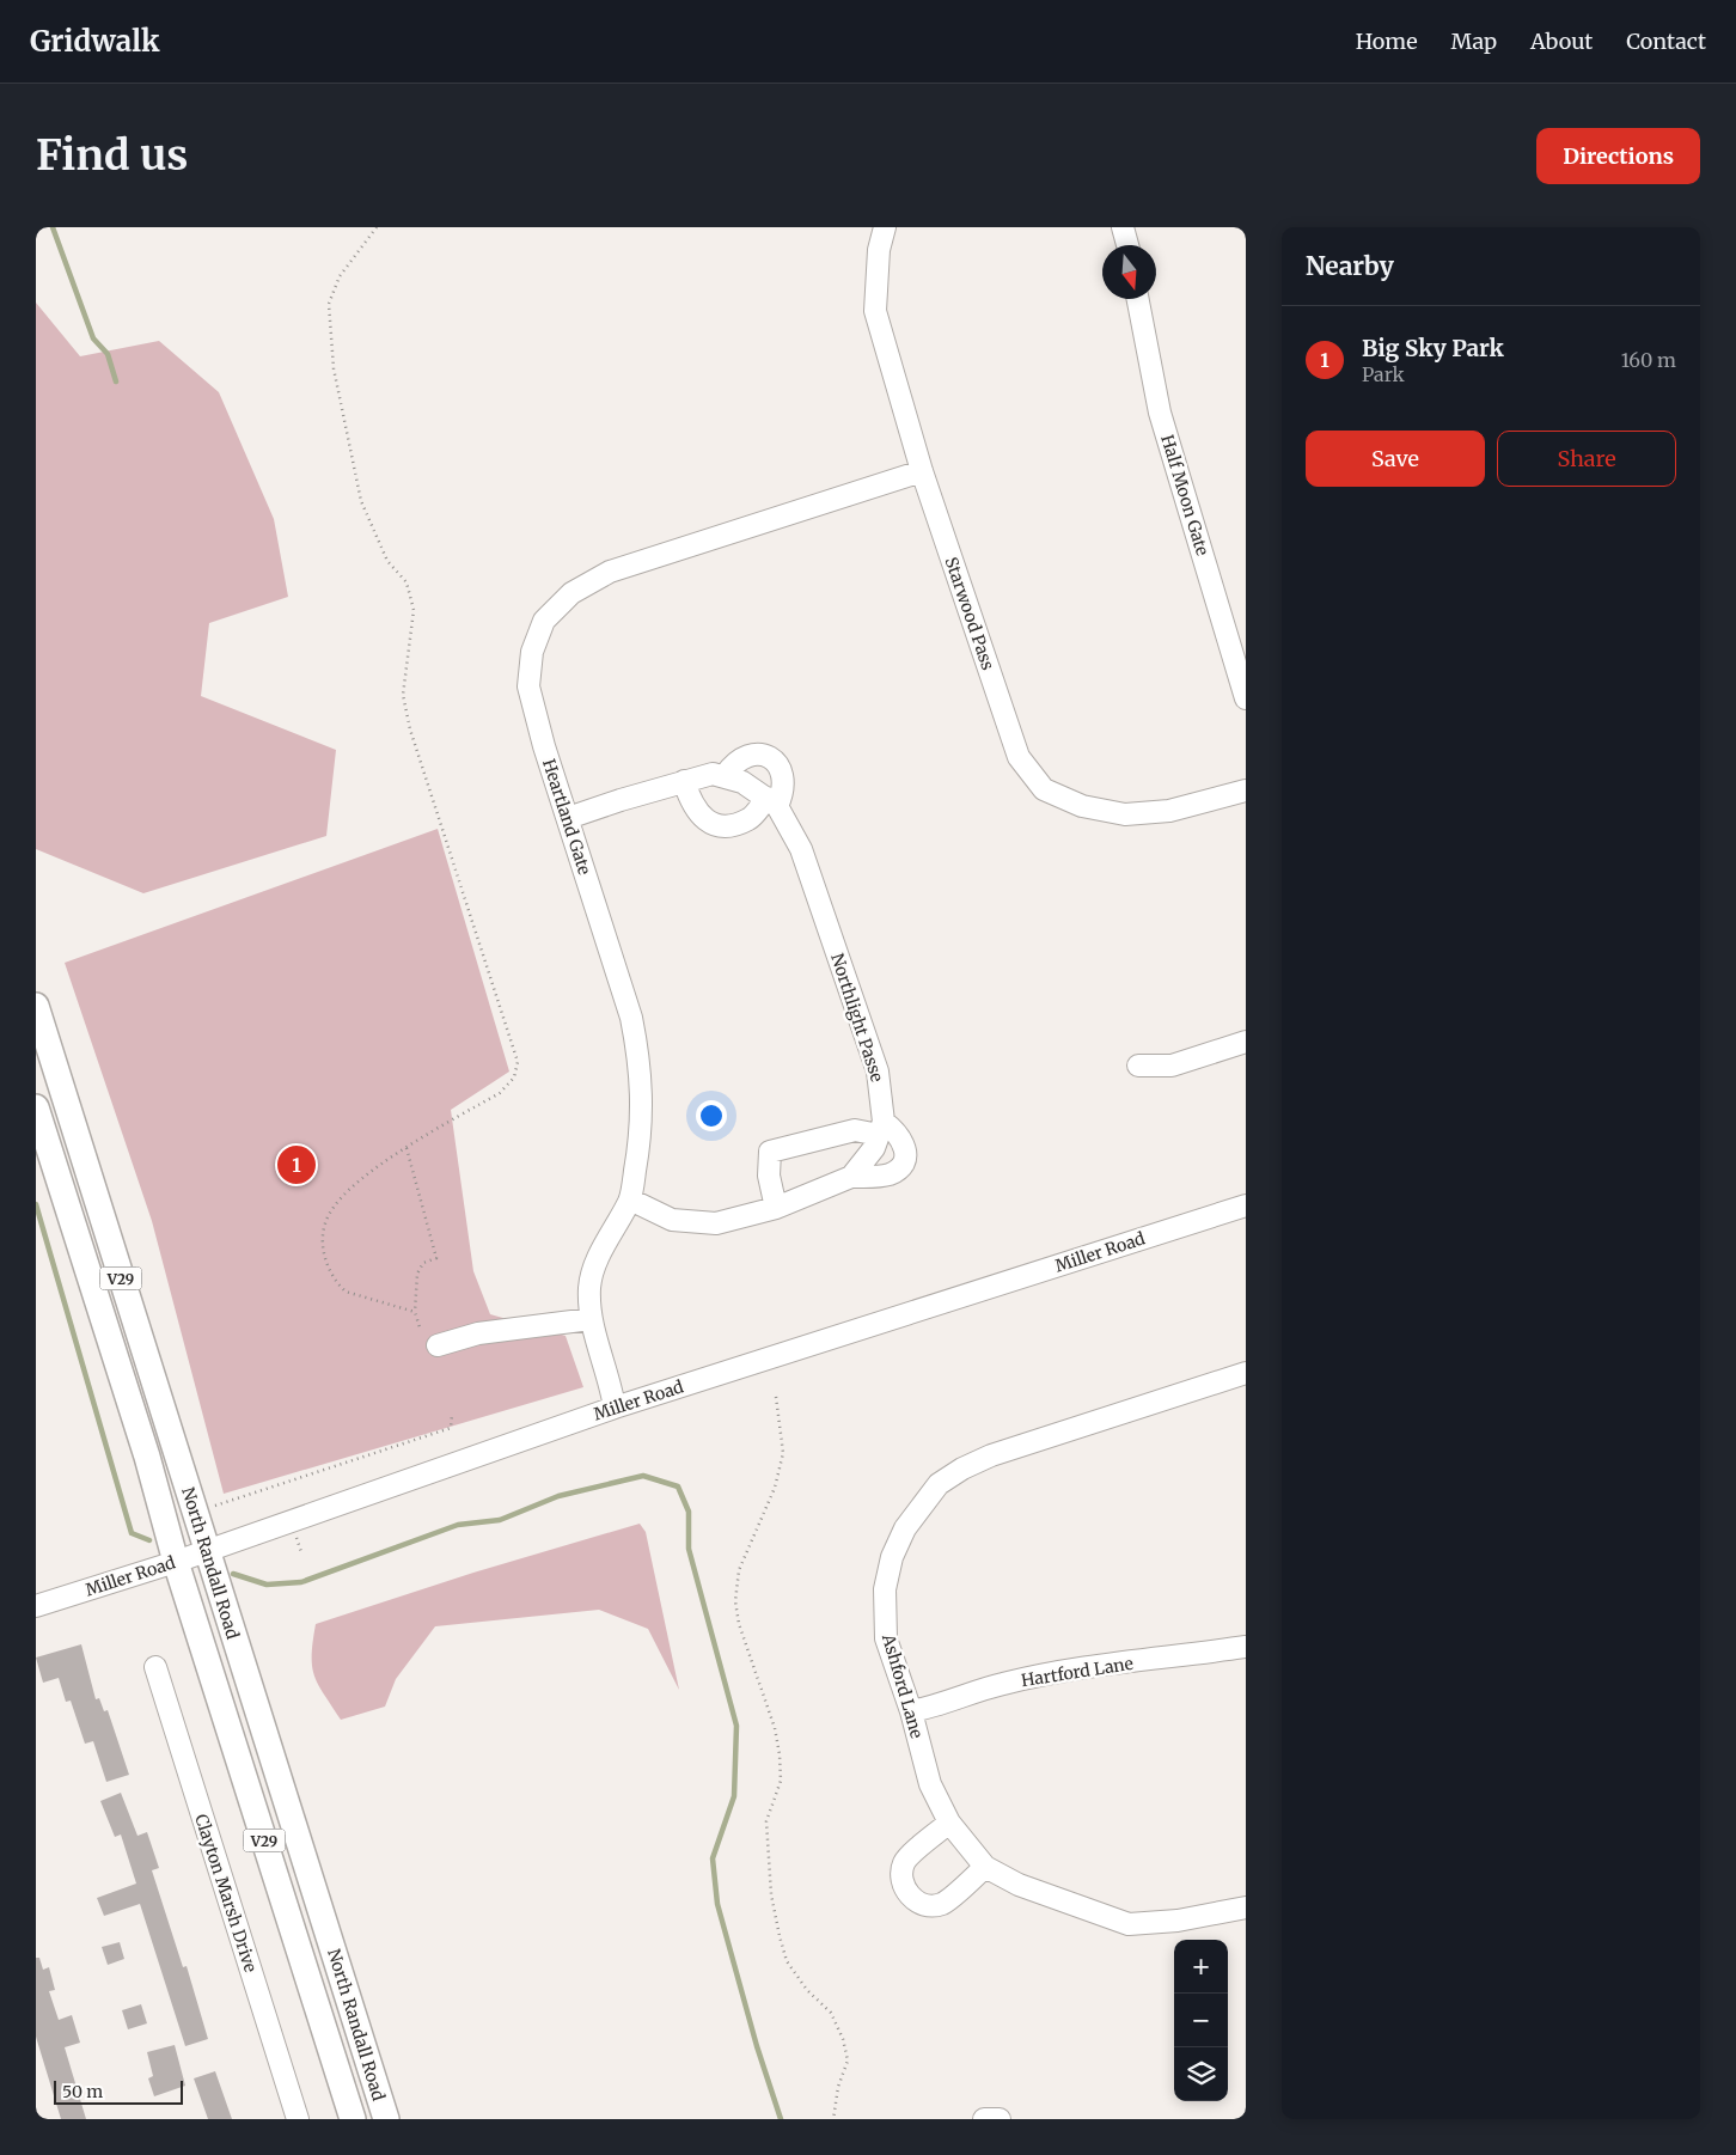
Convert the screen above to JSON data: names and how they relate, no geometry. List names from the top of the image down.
{
  "streets": {
    "main road": ["V29", "North Randall Road"],
    "street": [
      "Half Moon Gate",
      "Starwood Pass",
      "Heartland Gate",
      "Northlight Passe",
      "Miller Road",
      "Hartford Lane",
      "Ashford Lane",
      "Clayton Marsh Drive"
    ]
  },
  "crossings": [
    ["Starwood Pass", "Heartland Gate"],
    ["Heartland Gate", "Northlight Passe"],
    ["Heartland Gate", "Miller Road"],
    ["Miller Road", "North Randall Road"],
    ["Hartford Lane", "Ashford Lane"]
  ],
  "scale_bar": "50 m",
  "north": "bottom",
  "page": {
    "header": "Gridwalk",
    "nav": [
      "Home",
      "Map",
      "About",
      "Contact"
    ],
    "buttons": [
      "Directions",
      ["Save", "Share"]
    ],
    "title": "Find us",
    "heading": "Nearby",
    "list": [
      {
        "mark": "1",
        "name": "Big Sky Park",
        "note": "Park",
        "value": "160 m"
      }
    ],
    "pins": "1",
    "map_buttons": ["+", "−"],
    "scale": "50 m"
  }
}
